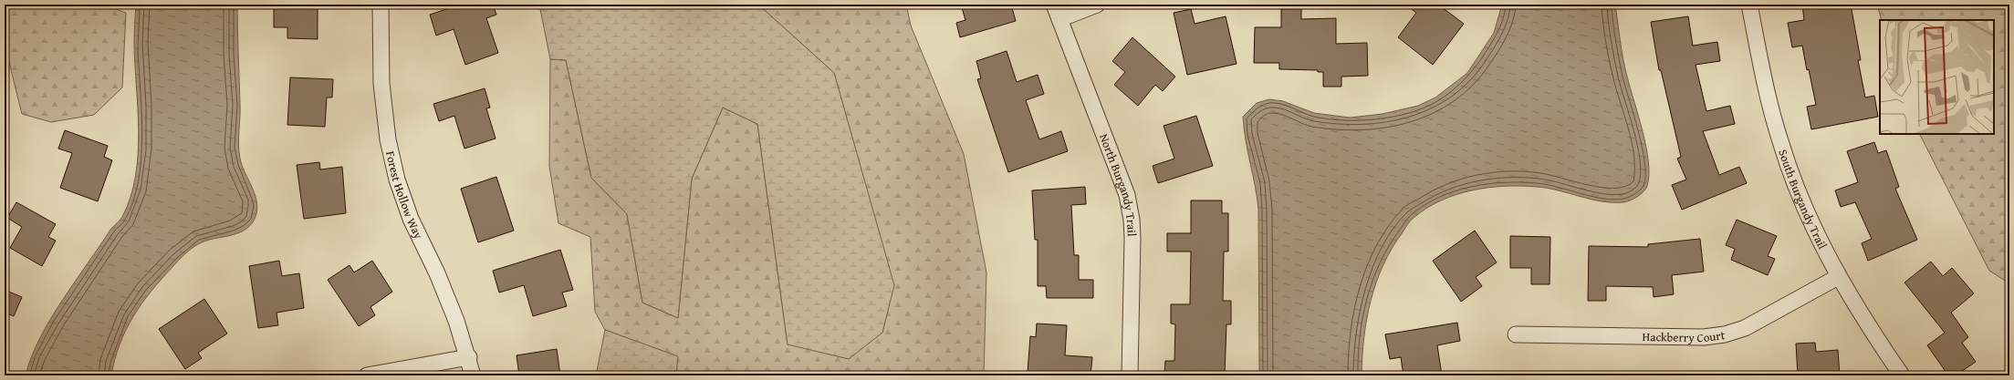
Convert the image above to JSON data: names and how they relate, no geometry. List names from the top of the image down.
{
  "streets": {
    "street": [
      "North Burgandy Trail",
      "Forest Hollow Way",
      "South Burgandy Trail",
      "Hackberry Court"
    ]
  },
  "crossings": [
    ["South Burgandy Trail", "Hackberry Court"]
  ]
}
